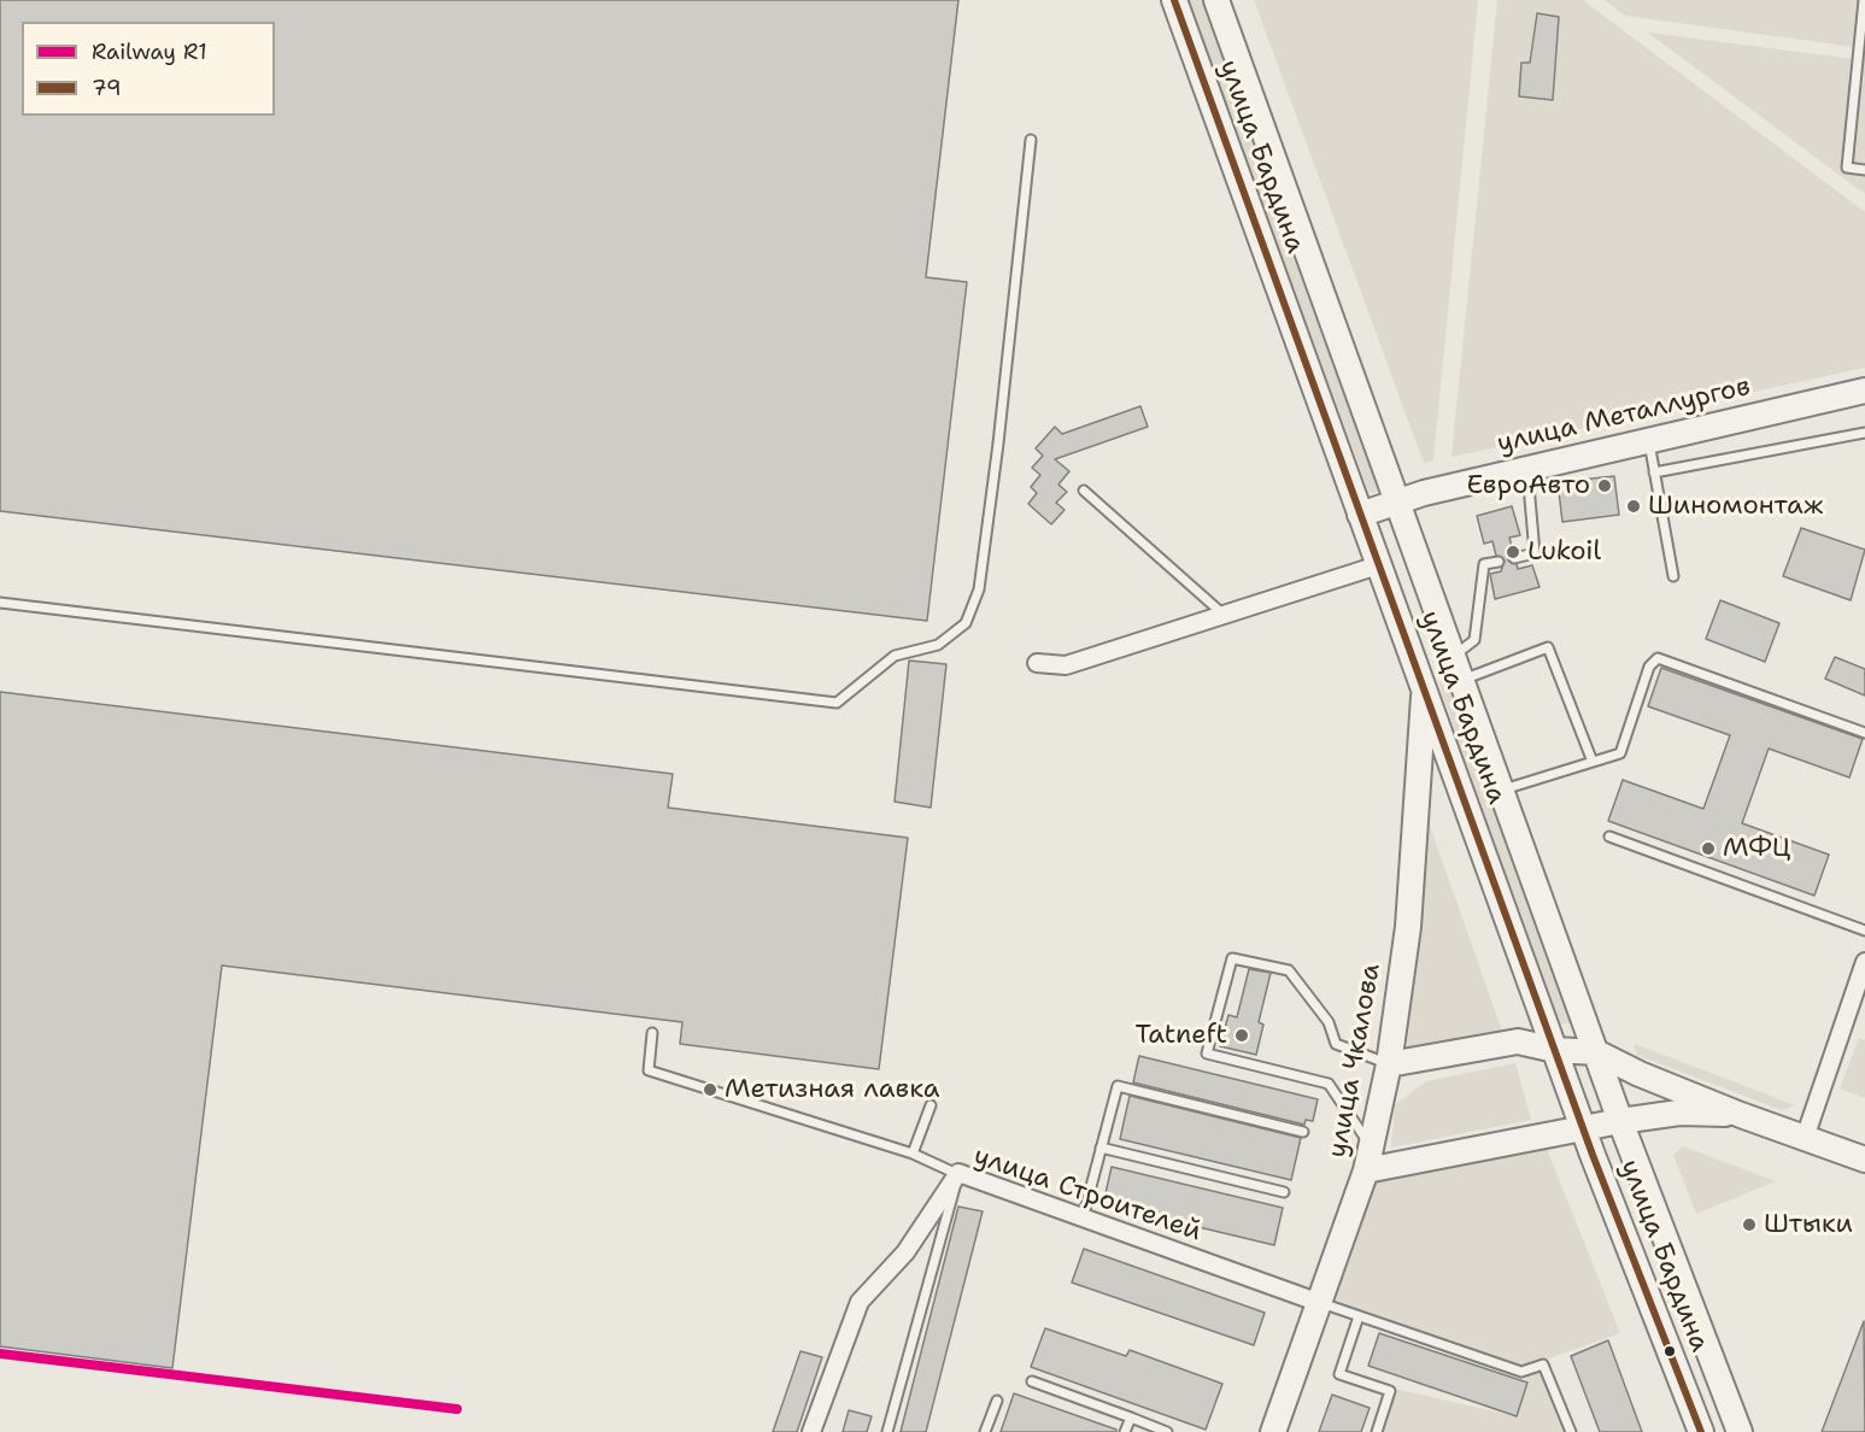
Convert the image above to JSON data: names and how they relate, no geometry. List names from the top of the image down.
{
  "streets": {
    "main road": ["улица Бардина", "улица Металлургов", "улица Чкалова"],
    "street": ["улица Строителей"]
  },
  "crossings": [
    ["улица Бардина", "улица Металлургов"],
    ["улица Бардина", "улица Чкалова"],
    ["улица Чкалова", "улица Строителей"]
  ],
  "places": [
    "ЕвроАвто",
    "Шиномонтаж",
    "Lukoil",
    "МФЦ",
    "Tatneft",
    "Метизная лавка",
    "Штыки"
  ],
  "lines": ["transit line 79", "rail line R1"],
  "legend": ["Railway R1", "79"]
}
